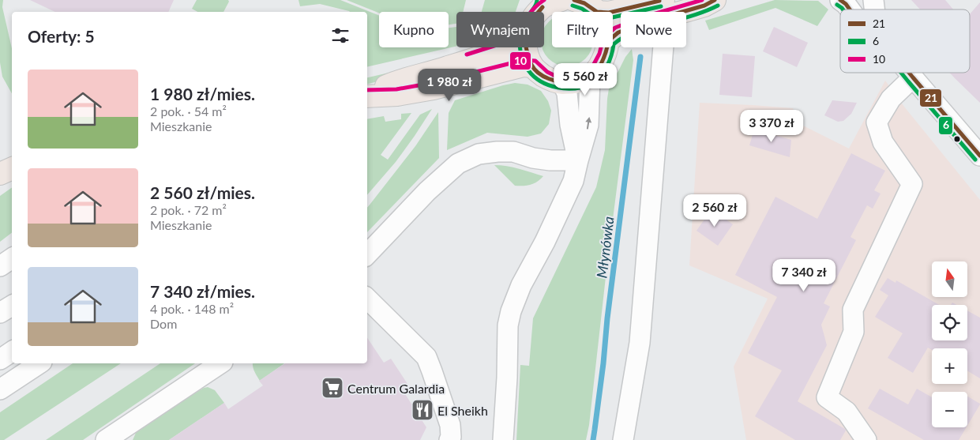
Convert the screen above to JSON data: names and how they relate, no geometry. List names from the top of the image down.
{
  "water": ["Młynówka"],
  "places": {
    "supermarket": ["Centrum Galardia"],
    "restaurant": ["El Sheikh"]
  },
  "lines": ["transit line 21", "transit line 6", "transit line 10"],
  "legend": ["21", "6", "10"],
  "north": "top",
  "page": {
    "chip": [
      "Kupno",
      "Wynajem",
      "Filtry",
      "Nowe"
    ],
    "heading": "Oferty: 5",
    "list": [
      {
        "name": "1 980 zł/mies.",
        "note": "2 pok. · 54 m² · Mieszkanie"
      },
      {
        "name": "2 560 zł/mies.",
        "note": "2 pok. · 72 m² · Mieszkanie"
      },
      {
        "name": "7 340 zł/mies.",
        "note": "4 pok. · 148 m² · Dom"
      }
    ],
    "price": [
      "5 560 zł",
      "1 980 zł",
      "3 370 zł",
      "2 560 zł",
      "7 340 zł"
    ],
    "map_buttons": ["+", "−"]
  }
}
